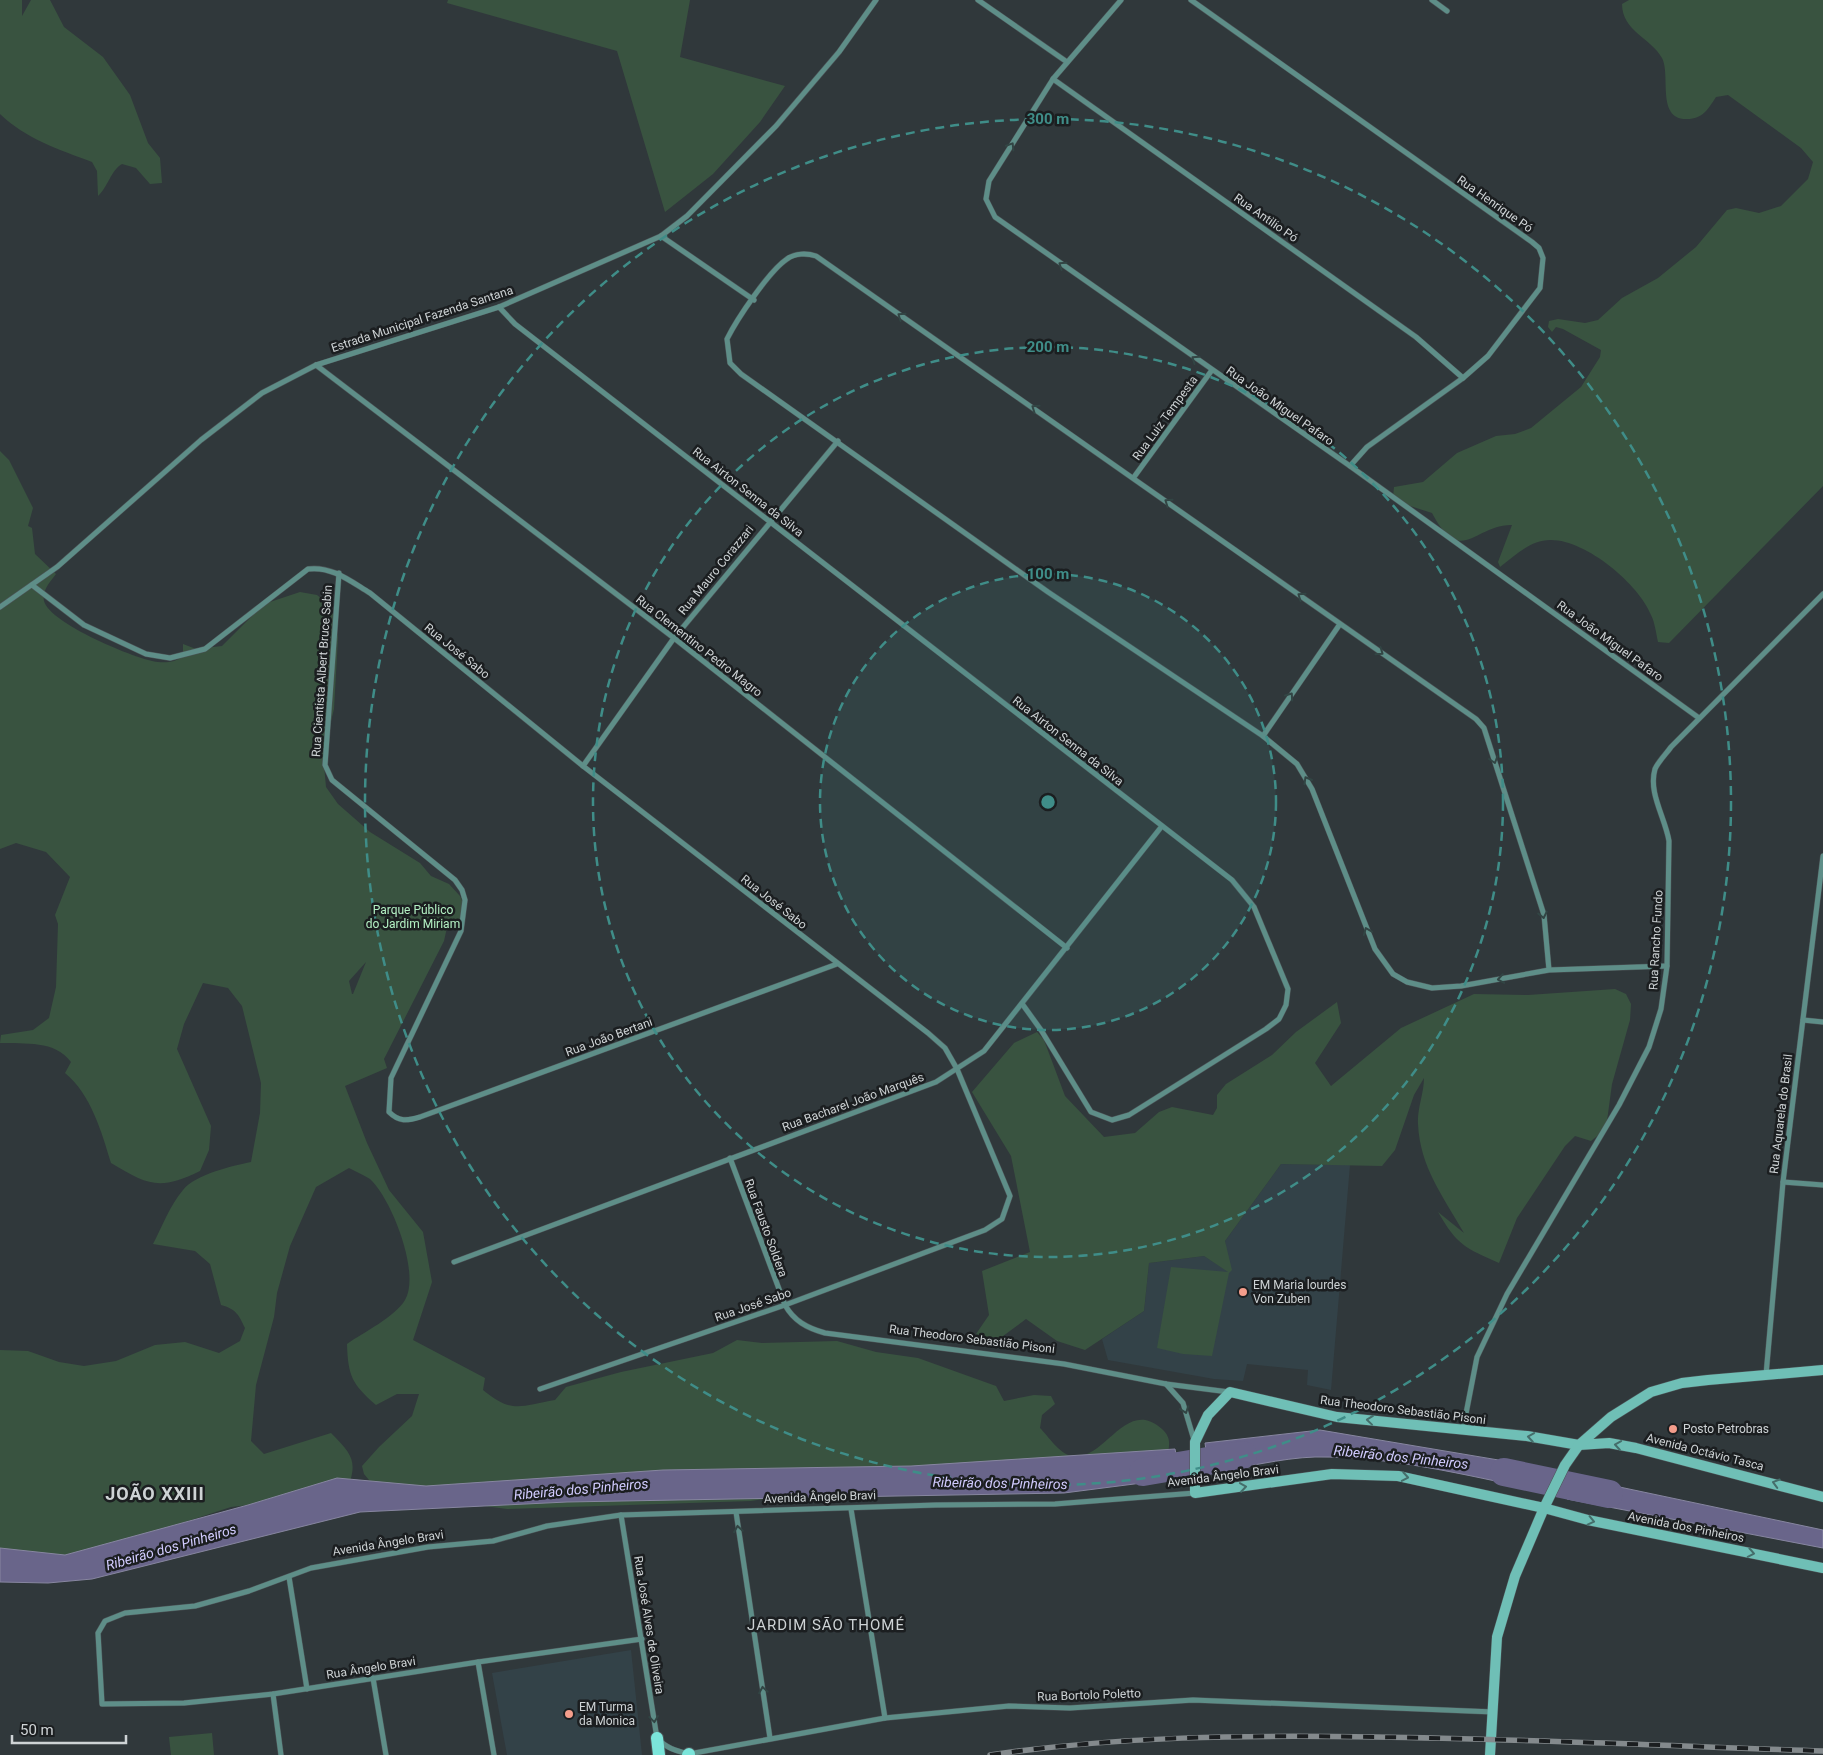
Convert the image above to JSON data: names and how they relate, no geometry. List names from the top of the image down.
{
  "streets": {
    "street": [
      "Rua Henrique Pó",
      "Rua Antilio Pó",
      "Estrada Municipal Fazenda Santana",
      "Rua João Miguel Pafaro",
      "Rua Luiz Tempesta",
      "Rua Airton Senna da Silva",
      "Rua Mauro Corazzari",
      "Rua Clementino Pedro Magro",
      "Rua José Sabo",
      "Rua Cientista Albert Bruce Sabin",
      "Rua Rancho Fundo",
      "Rua João Bertani",
      "Rua Bacharel João Marquês",
      "Rua Aquarela do Brasil",
      "Rua Fausto Soldera",
      "Rua Theodoro Sebastião Pisoni",
      "Avenida Octávio Tasca",
      "Avenida Ângelo Bravi",
      "Avenida dos Pinheiros",
      "Rua José Alves de Oliveira",
      "Rua Ângelo Bravi",
      "Rua Bortolo Poletto"
    ]
  },
  "crossings": [
    ["Rua Henrique Pó", "Rua Antilio Pó"],
    ["Rua Henrique Pó", "Rua João Miguel Pafaro"],
    ["Rua Antilio Pó", "Rua João Miguel Pafaro"],
    ["Estrada Municipal Fazenda Santana", "Rua Airton Senna da Silva"],
    ["Estrada Municipal Fazenda Santana", "Rua Clementino Pedro Magro"],
    ["Estrada Municipal Fazenda Santana", "Rua José Sabo"],
    ["Rua João Miguel Pafaro", "Rua Luiz Tempesta"],
    ["Rua João Miguel Pafaro", "Rua Rancho Fundo"],
    ["Rua Airton Senna da Silva", "Rua Mauro Corazzari"],
    ["Rua Airton Senna da Silva", "Rua Bacharel João Marquês"],
    ["Rua Mauro Corazzari", "Rua Clementino Pedro Magro"],
    ["Rua Mauro Corazzari", "Rua José Sabo"],
    ["Rua Clementino Pedro Magro", "Rua Bacharel João Marquês"],
    ["Rua José Sabo", "Rua Cientista Albert Bruce Sabin"],
    ["Rua José Sabo", "Rua João Bertani"],
    ["Rua José Sabo", "Rua Bacharel João Marquês"],
    ["Rua José Sabo", "Rua Fausto Soldera"],
    ["Rua José Sabo", "Rua Theodoro Sebastião Pisoni"],
    ["Rua Cientista Albert Bruce Sabin", "Rua João Bertani"],
    ["Rua Rancho Fundo", "Rua Theodoro Sebastião Pisoni"],
    ["Rua Bacharel João Marquês", "Rua Fausto Soldera"],
    ["Rua Fausto Soldera", "Rua Theodoro Sebastião Pisoni"],
    ["Rua Theodoro Sebastião Pisoni", "Avenida Octávio Tasca"],
    ["Avenida Ângelo Bravi", "Avenida dos Pinheiros"],
    ["Avenida Ângelo Bravi", "Rua José Alves de Oliveira"],
    ["Avenida Ângelo Bravi", "Rua Ângelo Bravi"],
    ["Rua José Alves de Oliveira", "Rua Ângelo Bravi"]
  ],
  "one_way": [
    "Rua Theodoro Sebastião Pisoni",
    "Avenida Octávio Tasca",
    "Avenida dos Pinheiros",
    "Rua José Alves de Oliveira"
  ],
  "districts": ["JOÃO XXIII", "JARDIM SÃO THOMÉ"],
  "water": ["Ribeirão dos Pinheiros"],
  "parks": ["Parque Público do Jardim Miriam"],
  "places": ["EM Maria lourdes Von Zuben", "Posto Petrobras", "EM Turma da Monica"],
  "scale_bar": "50 m",
  "rings": ["300 m", "200 m", "100 m"]
}
